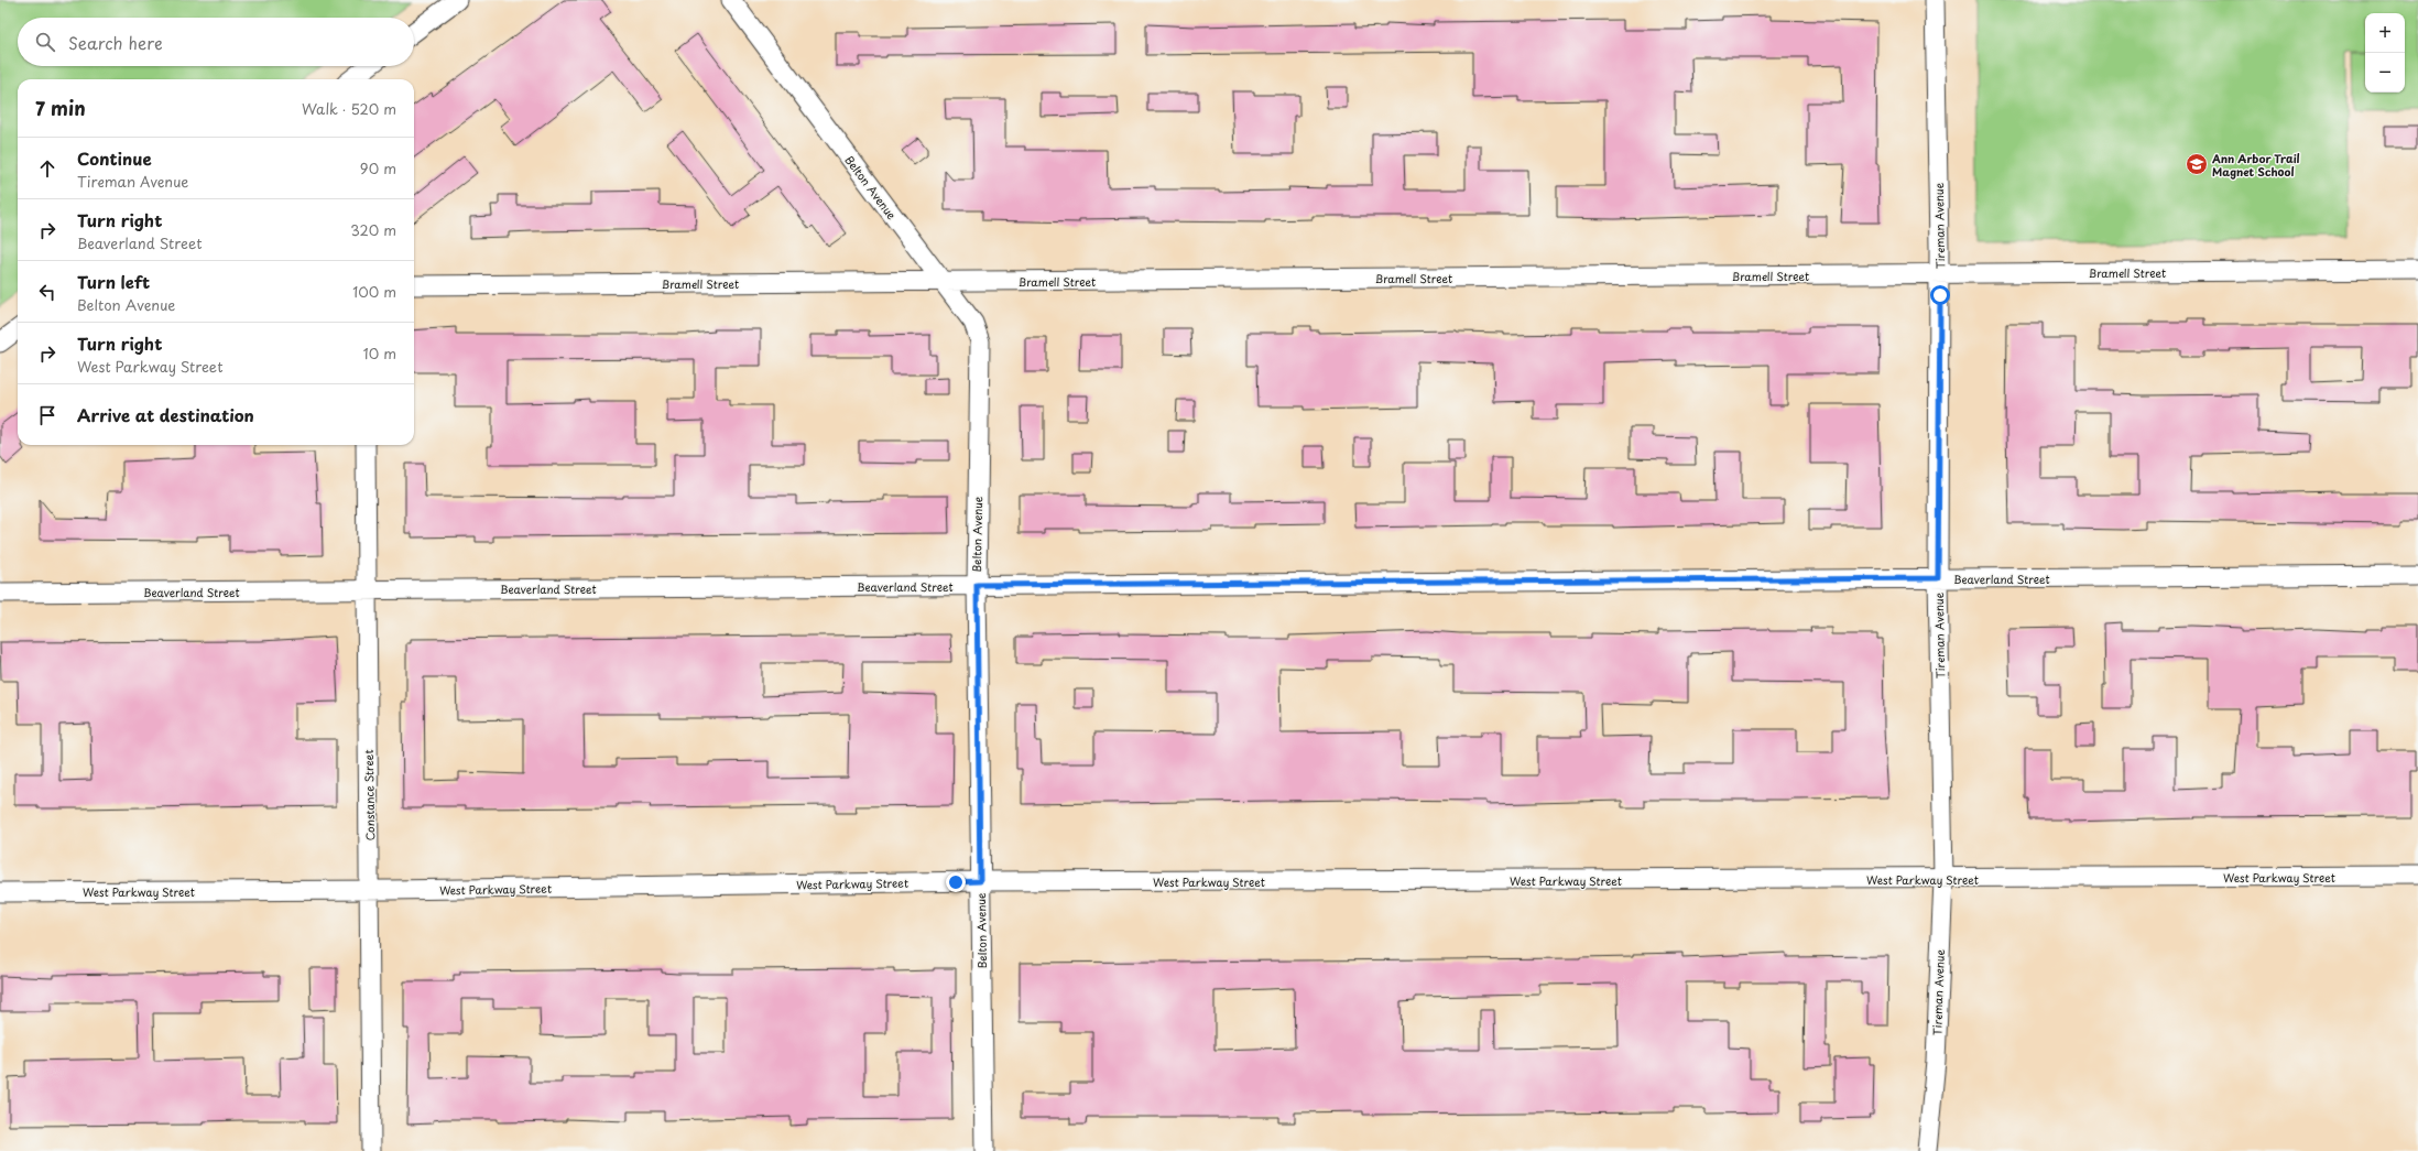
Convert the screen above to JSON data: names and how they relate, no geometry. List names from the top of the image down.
{
  "streets": {
    "street": [
      "Belton Avenue",
      "Tireman Avenue",
      "Bramell Street",
      "Beaverland Street",
      "Constance Street",
      "West Parkway Street"
    ]
  },
  "crossings": [
    ["Belton Avenue", "Bramell Street"],
    ["Belton Avenue", "Beaverland Street"],
    ["Belton Avenue", "West Parkway Street"],
    ["Tireman Avenue", "Bramell Street"],
    ["Tireman Avenue", "Beaverland Street"],
    ["Tireman Avenue", "West Parkway Street"],
    ["Beaverland Street", "Constance Street"],
    ["Constance Street", "West Parkway Street"]
  ],
  "places": {
    "school or university": ["Ann Arbor Trail Magnet School"]
  },
  "page": {
    "map_buttons": ["+", "−"],
    "search": "Search here",
    "heading": ["7 min", "Walk · 520 m"],
    "list": [
      ["Continue", "Tireman Avenue", "90 m"],
      ["Turn right", "Beaverland Street", "320 m"],
      ["Turn left", "Belton Avenue", "100 m"],
      ["Turn right", "West Parkway Street", "10 m"],
      "Arrive at destination"
    ]
  }
}
